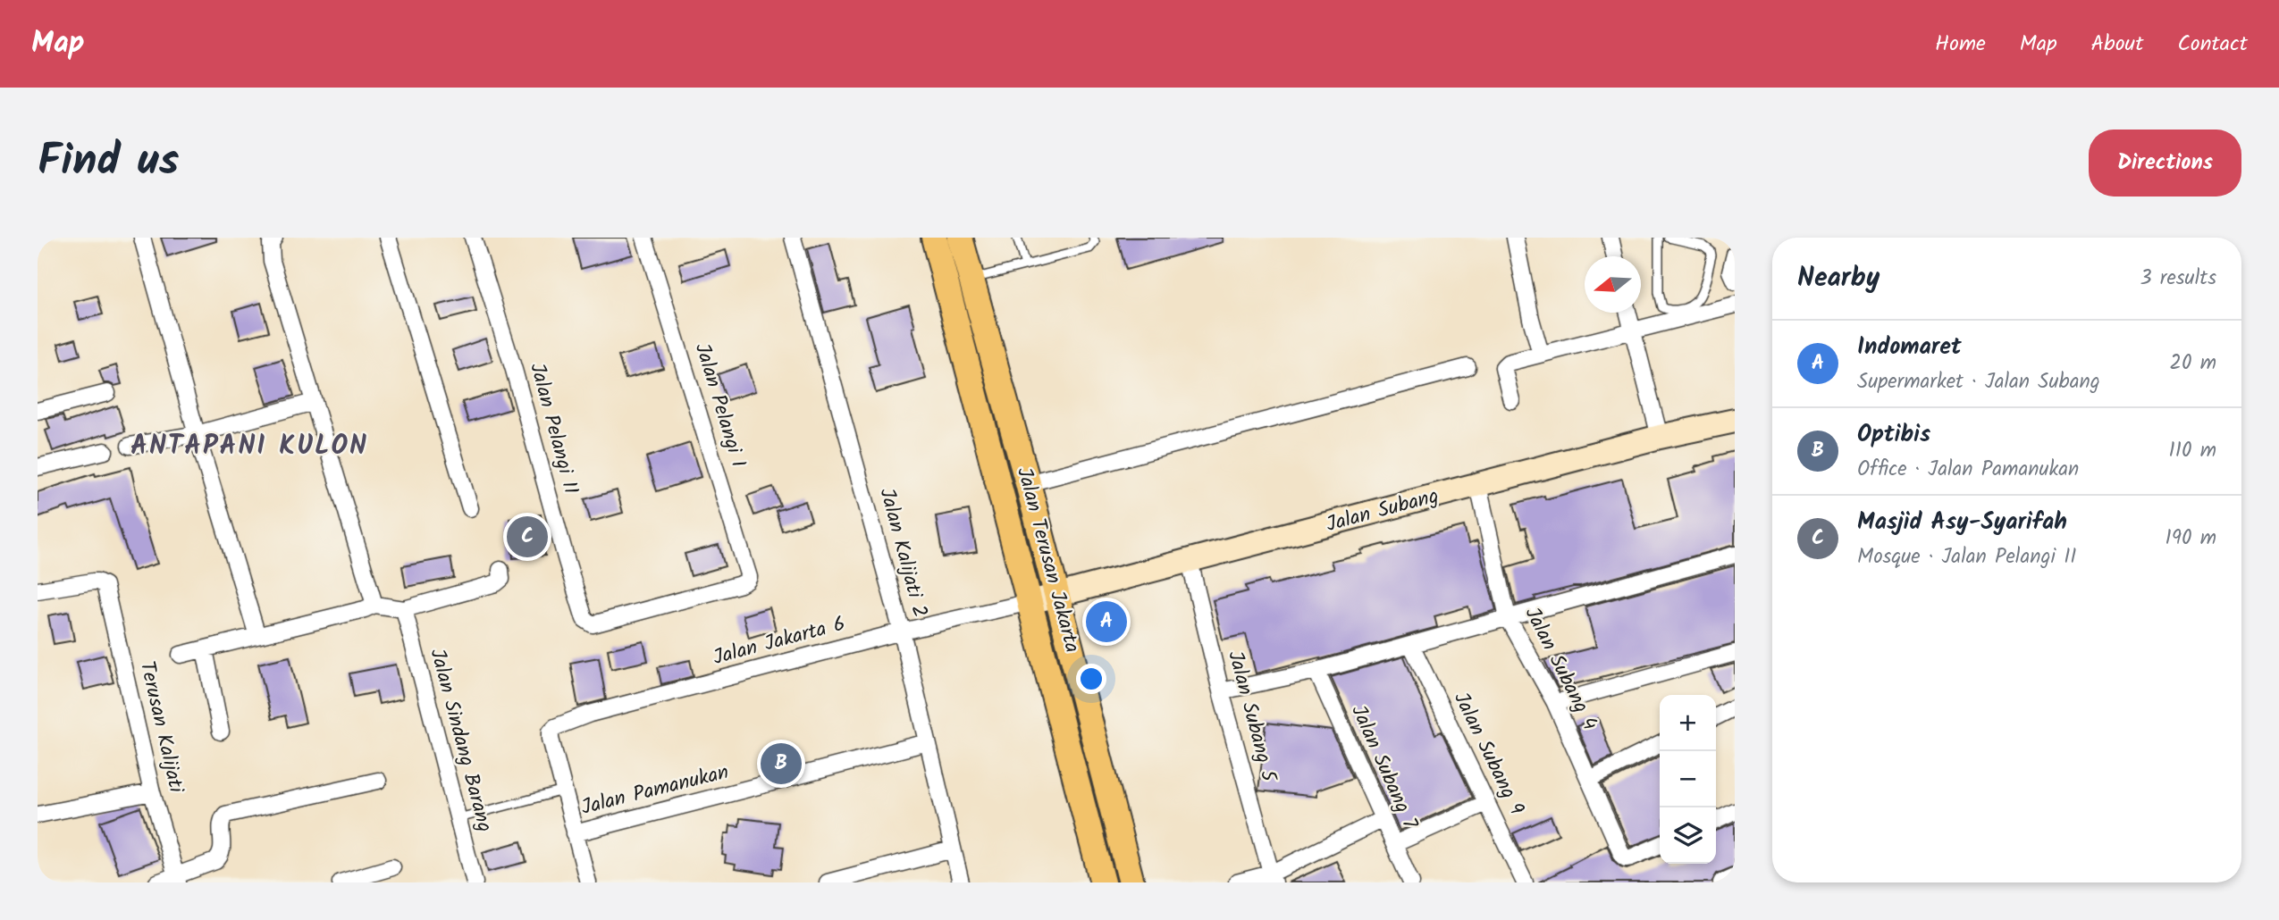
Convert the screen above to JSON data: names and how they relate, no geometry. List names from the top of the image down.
{
  "streets": {
    "main road": ["Jalan Terusan Jakarta"],
    "street": [
      "Jalan Pelangi I",
      "Jalan Pelangi II",
      "Jalan Subang",
      "Jalan Kalijati 2",
      "Jalan Jakarta 6",
      "Jalan Subang 4",
      "Jalan Subang 5",
      "Terusan Kalijati",
      "Jalan Sindang Barang",
      "Jalan Subang 9",
      "Jalan Subang 7",
      "Jalan Pamanukan"
    ]
  },
  "crossings": [
    ["Jalan Pelangi I", "Jalan Pelangi II"],
    ["Jalan Subang", "Jalan Terusan Jakarta"],
    ["Jalan Subang", "Jalan Jakarta 6"],
    ["Jalan Subang", "Jalan Subang 4"],
    ["Jalan Subang", "Jalan Subang 5"],
    ["Jalan Kalijati 2", "Jalan Jakarta 6"],
    ["Jalan Kalijati 2", "Jalan Pamanukan"],
    ["Jalan Terusan Jakarta", "Jalan Jakarta 6"]
  ],
  "districts": ["ANTAPANI KULON"],
  "north": "left",
  "page": {
    "header": "Map",
    "nav": [
      "Home",
      "Map",
      "About",
      "Contact"
    ],
    "title": "Find us",
    "buttons": "Directions",
    "heading": ["Nearby", "3 results"],
    "list": [
      {
        "mark": "A",
        "name": "Indomaret",
        "note": "Supermarket · Jalan Subang",
        "value": "20 m"
      },
      {
        "mark": "B",
        "name": "Optibis",
        "note": "Office · Jalan Pamanukan",
        "value": "110 m"
      },
      {
        "mark": "C",
        "name": "Masjid Asy-Syarifah",
        "note": "Mosque · Jalan Pelangi II",
        "value": "190 m"
      }
    ],
    "pins": ["C", "A", "B"],
    "map_buttons": ["+", "−"]
  }
}
